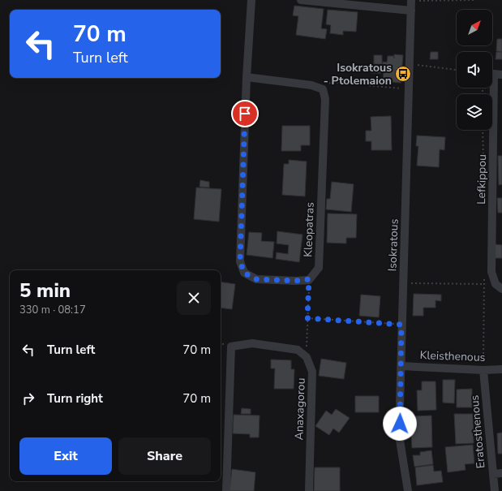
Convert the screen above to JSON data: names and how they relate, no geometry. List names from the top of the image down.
{
  "streets": {
    "street": [
      "Lefkippou",
      "Kleopatras",
      "Isokratous",
      "Kleisthenous",
      "Anaxagorou",
      "Eratosthenous"
    ]
  },
  "crossings": [
    ["Isokratous", "Kleisthenous"],
    ["Kleisthenous", "Eratosthenous"]
  ],
  "places": {
    "bus stop": ["Isokratous - Ptolemaion"]
  },
  "north": "top right",
  "page": {
    "turn": ["70 m", "Turn left"],
    "heading": ["5 min", "330 m · 08:17"],
    "list": [
      {
        "name": "Turn left",
        "value": "70 m"
      },
      {
        "name": "Turn right",
        "value": "70 m"
      }
    ],
    "buttons": ["Exit", "Share"]
  }
}
